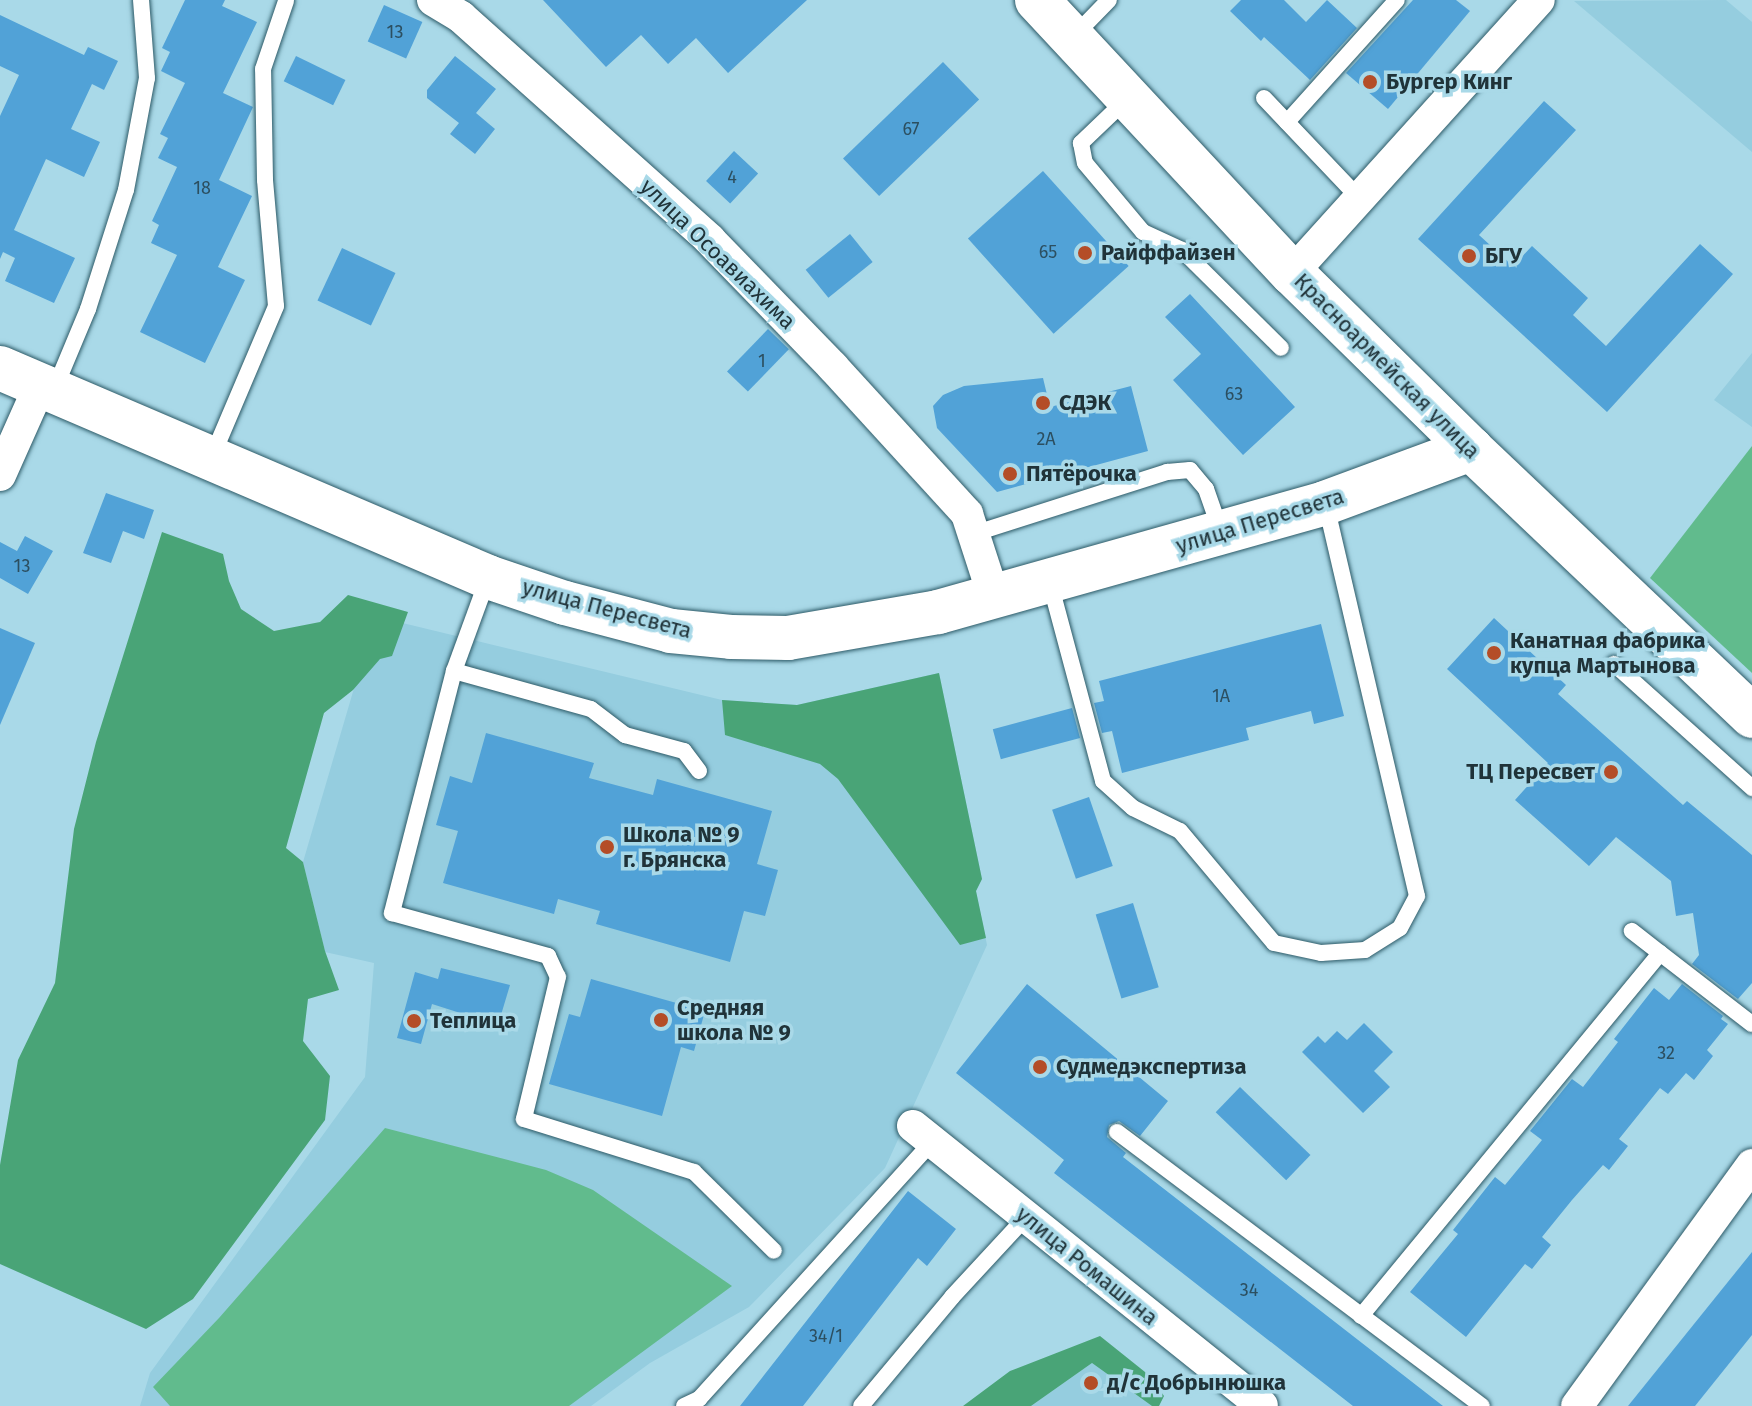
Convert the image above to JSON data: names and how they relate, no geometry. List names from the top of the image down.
{
  "streets": {
    "main road": ["Красноармейская улица", "улица Пересвета"],
    "street": ["улица Осоавиахима", "улица Ромашина"]
  },
  "crossings": [
    ["улица Осоавиахима", "улица Пересвета"],
    ["Красноармейская улица", "улица Пересвета"]
  ],
  "places": [
    "Бургер Кинг",
    "Райффайзен",
    "БГУ",
    "СДЭК",
    "Пятёрочка",
    "Канатная фабрика купца Мартынова",
    "ТЦ Пересвет",
    "Школа № 9 г. Брянска",
    "Средняя школа № 9",
    "Теплица",
    "Судмедэкспертиза",
    "д/с Добрынюшка"
  ],
  "house_numbers": [
    "13",
    "67",
    "4",
    "18",
    "65",
    "1",
    "63",
    "2А",
    "13",
    "1А",
    "32",
    "34",
    "34/1"
  ]
}
